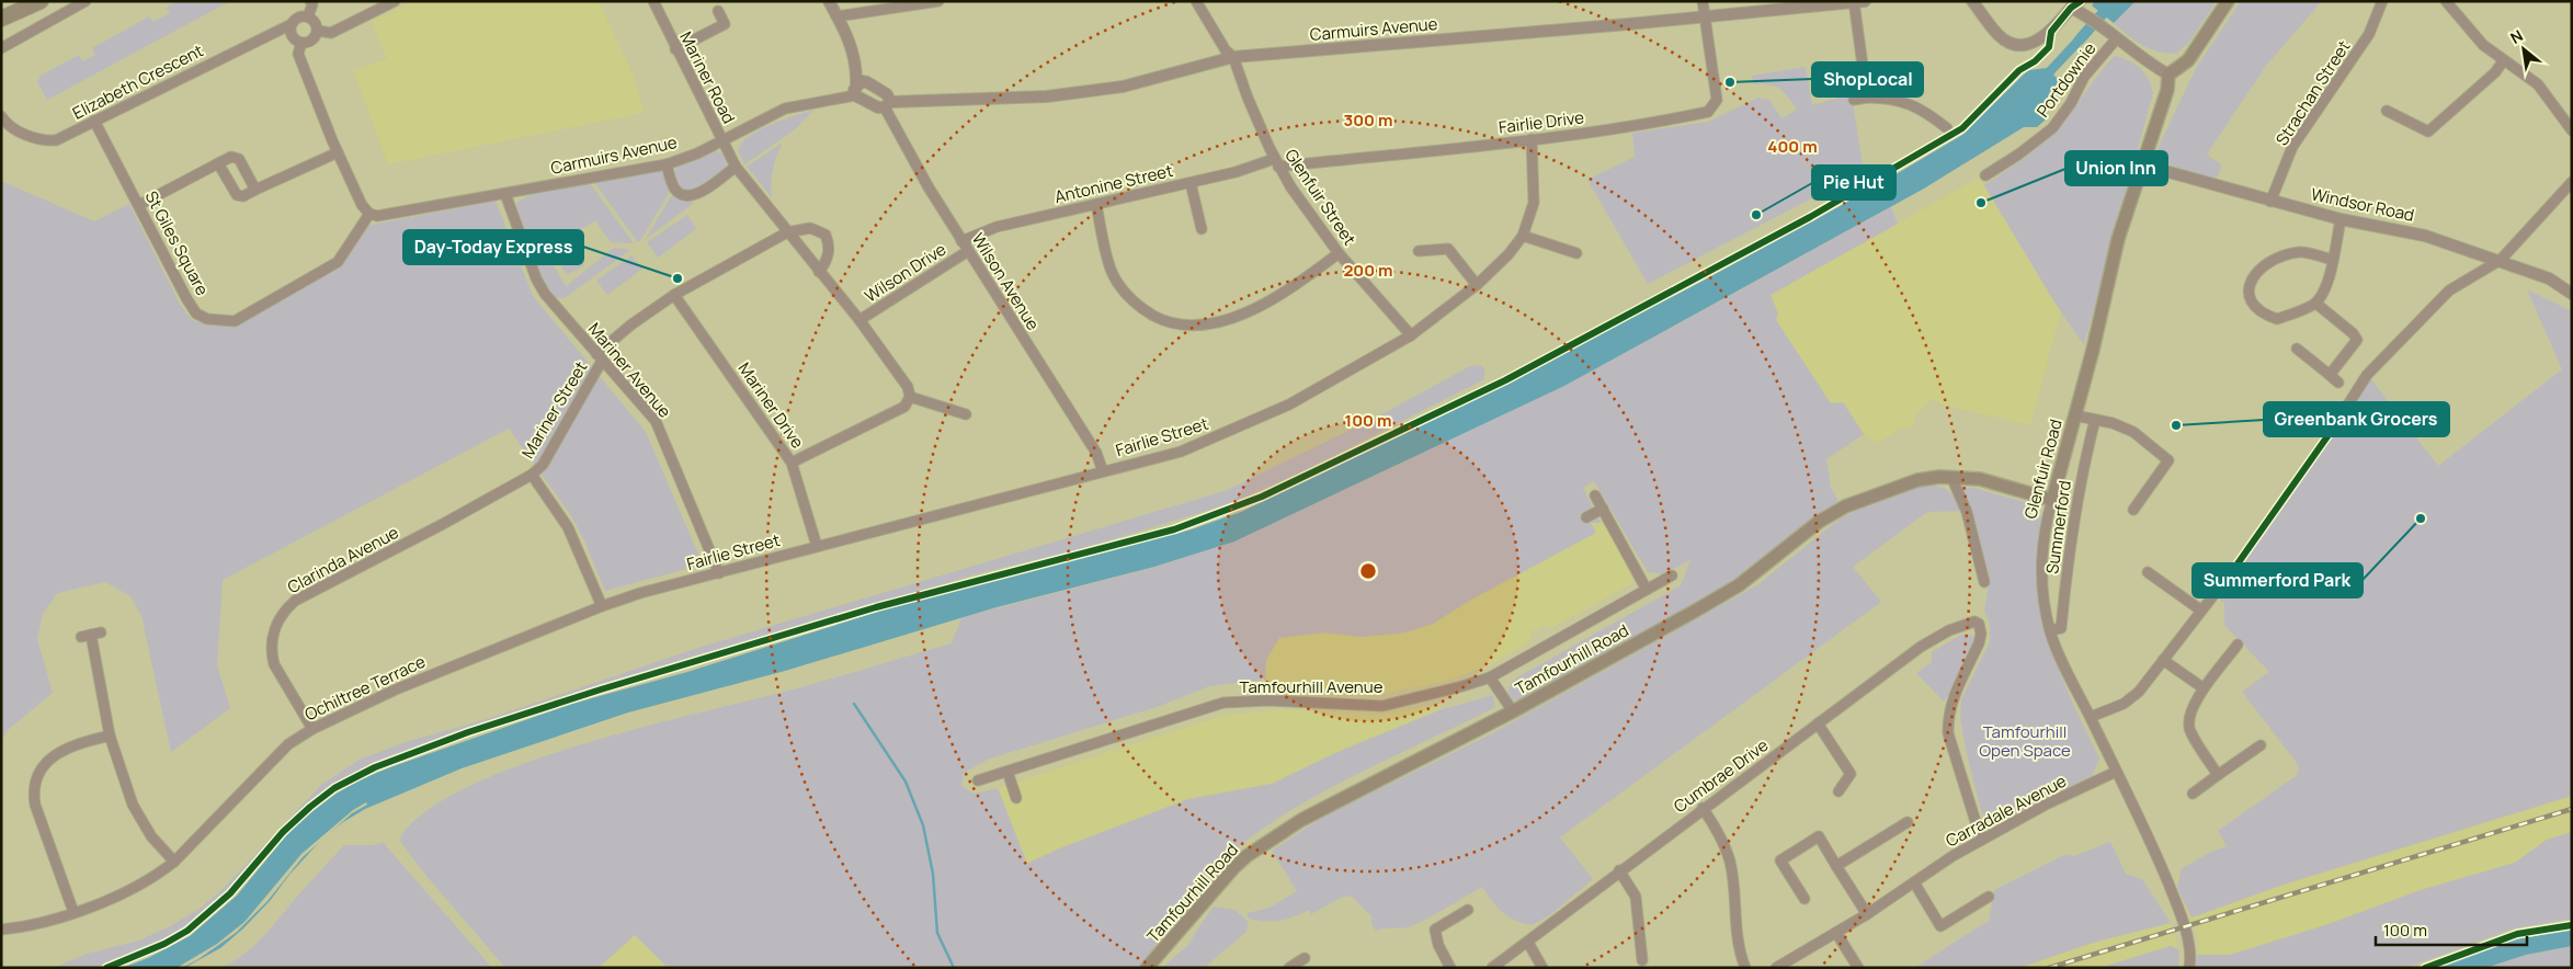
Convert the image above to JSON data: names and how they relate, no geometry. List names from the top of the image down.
{
  "streets": {
    "main road": ["Glenfuir Road", "Tamfourhill Road"],
    "street": [
      "Carmuirs Avenue",
      "Mariner Road",
      "Portdownie",
      "Elizabeth Crescent",
      "Strachan Street",
      "Fairlie Drive",
      "Antonine Street",
      "Glenfuir Street",
      "Windsor Road",
      "St Giles Square",
      "Wilson Drive",
      "Wilson Avenue",
      "Mariner Avenue",
      "Mariner Drive",
      "Mariner Street",
      "Fairlie Street",
      "Summerford",
      "Clarinda Avenue",
      "Tamfourhill Avenue",
      "Ochiltree Terrace",
      "Cumbrae Drive",
      "Carradale Avenue"
    ]
  },
  "crossings": [
    ["Carmuirs Avenue", "Mariner Road"],
    ["Carmuirs Avenue", "Fairlie Drive"],
    ["Carmuirs Avenue", "Glenfuir Street"],
    ["Carmuirs Avenue", "St Giles Square"],
    ["Carmuirs Avenue", "Wilson Avenue"],
    ["Carmuirs Avenue", "Mariner Avenue"],
    ["Mariner Road", "Wilson Drive"],
    ["Mariner Road", "Mariner Street"],
    ["Elizabeth Crescent", "St Giles Square"],
    ["Strachan Street", "Windsor Road"],
    ["Fairlie Drive", "Antonine Street"],
    ["Fairlie Drive", "Glenfuir Street"],
    ["Fairlie Drive", "Fairlie Street"],
    ["Antonine Street", "Glenfuir Street"],
    ["Antonine Street", "Wilson Avenue"],
    ["Glenfuir Street", "Fairlie Street"],
    ["Windsor Road", "Glenfuir Road"],
    ["Wilson Drive", "Wilson Avenue"],
    ["Wilson Avenue", "Fairlie Street"],
    ["Mariner Avenue", "Mariner Street"],
    ["Mariner Avenue", "Fairlie Street"],
    ["Mariner Drive", "Mariner Street"],
    ["Mariner Drive", "Fairlie Street"],
    ["Mariner Street", "Clarinda Avenue"],
    ["Fairlie Street", "Ochiltree Terrace"],
    ["Glenfuir Road", "Summerford"],
    ["Glenfuir Road", "Tamfourhill Road"],
    ["Glenfuir Road", "Carradale Avenue"],
    ["Clarinda Avenue", "Ochiltree Terrace"],
    ["Cumbrae Drive", "Carradale Avenue"]
  ],
  "parks": ["Tamfourhill Open Space"],
  "places": [
    "ShopLocal",
    "Union Inn",
    "Pie Hut",
    "Day-Today Express",
    "Greenbank Grocers",
    "Summerford Park"
  ],
  "scale_bar": "100 m",
  "north": "top left",
  "rings": [
    "300 m",
    "400 m",
    "200 m",
    "100 m"
  ]
}
